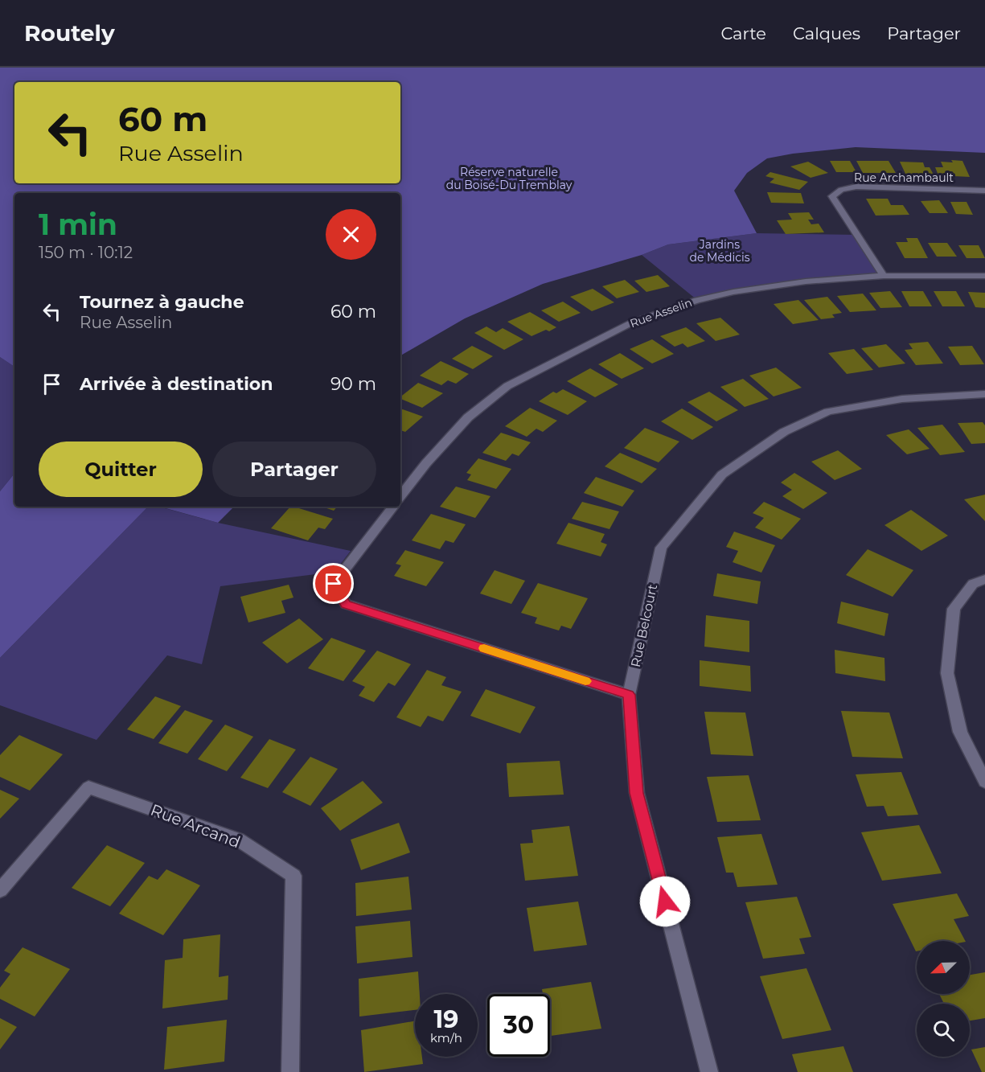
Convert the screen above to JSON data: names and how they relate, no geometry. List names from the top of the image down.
{
  "streets": {
    "street": [
      "Rue Archambault",
      "Rue Asselin",
      "Rue Belcourt",
      "Rue Arcand"
    ]
  },
  "crossings": [
    ["Rue Archambault", "Rue Asselin"]
  ],
  "parks": ["Réserve naturelle du Boisé-Du Tremblay", "Jardins de Médicis"],
  "north": "bottom left",
  "page": {
    "header": "Routely",
    "nav": ["Carte", "Calques", "Partager"],
    "turn": ["60 m", "Rue Asselin"],
    "heading": ["1 min", "150 m · 10:12"],
    "list": [
      {
        "name": "Tournez à gauche",
        "note": "Rue Asselin",
        "value": "60 m"
      },
      {
        "name": "Arrivée à destination",
        "value": "90 m"
      }
    ],
    "buttons": ["Quitter", "Partager"],
    "speed": "19 km/h",
    "limit": "30"
  }
}
